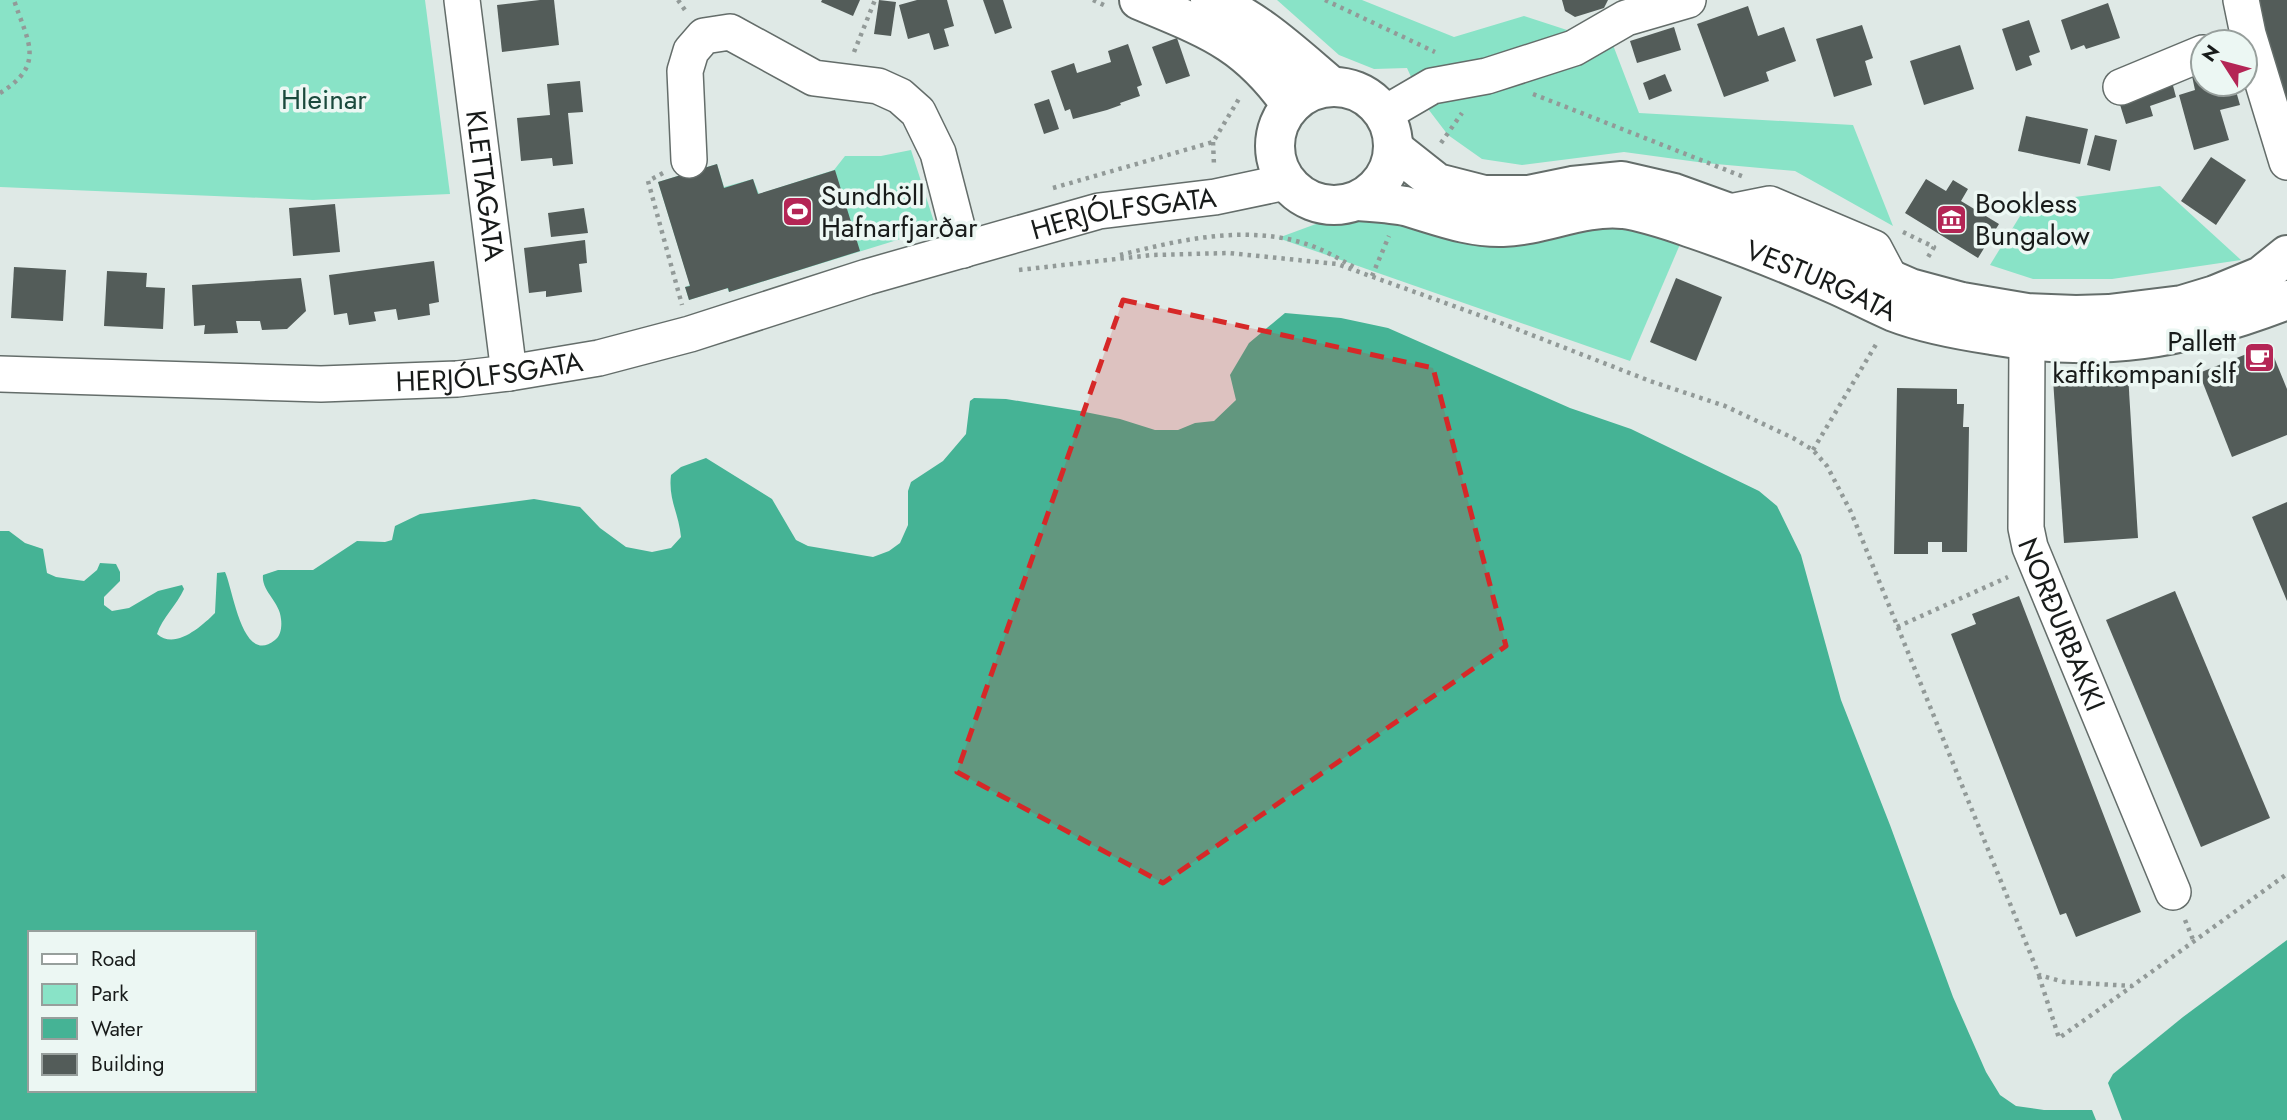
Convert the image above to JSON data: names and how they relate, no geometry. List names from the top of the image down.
{
  "streets": {
    "main road": ["VESTURGATA"],
    "street": ["KLETTAGATA", "HERJÓLFSGATA", "NORÐURBAKKI"]
  },
  "crossings": [
    ["KLETTAGATA", "HERJÓLFSGATA"],
    ["HERJÓLFSGATA", "VESTURGATA"],
    ["VESTURGATA", "NORÐURBAKKI"]
  ],
  "parks": ["Hleinar"],
  "places": {
    "sports": ["Sundhöll Hafnarfjarðar"],
    "museum": ["Bookless Bungalow"],
    "cafe": ["Pallett kaffikompaní slf"]
  },
  "legend": [
    "Road",
    "Park",
    "Water",
    "Building"
  ],
  "north": "top left"
}
